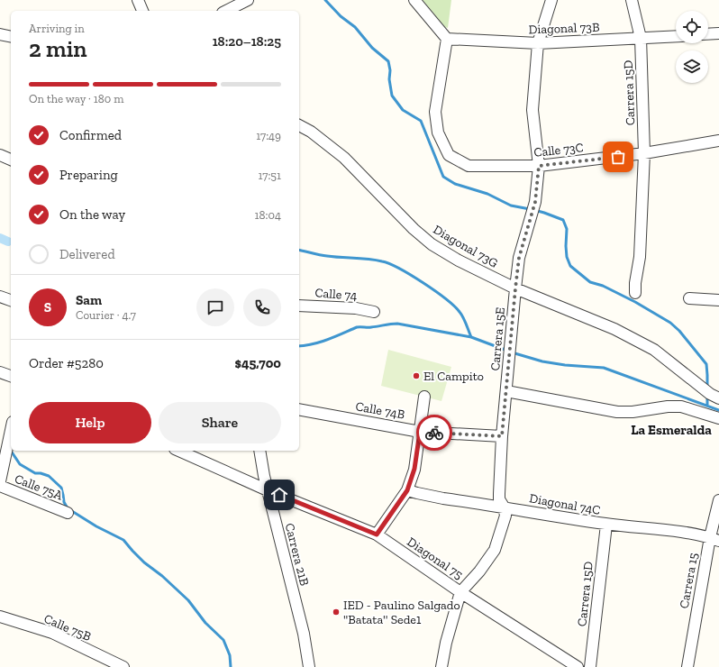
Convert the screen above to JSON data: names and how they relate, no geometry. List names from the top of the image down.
{
  "streets": {
    "street": [
      "Diagonal 73B",
      "Carrera 15D",
      "Calle 73C",
      "Diagonal 73G",
      "Calle 74",
      "Carrera 15E",
      "Calle 74B",
      "Calle 75A",
      "Diagonal 74C",
      "Carrera 21B",
      "Diagonal 75",
      "Carrera 15",
      "Calle 75B"
    ]
  },
  "crossings": [
    ["Diagonal 73B", "Carrera 15D"],
    ["Diagonal 73B", "Calle 73C"],
    ["Diagonal 73B", "Carrera 15E"],
    ["Carrera 15D", "Calle 73C"],
    ["Carrera 15D", "Diagonal 74C"],
    ["Calle 73C", "Carrera 15E"],
    ["Diagonal 73G", "Carrera 15E"],
    ["Carrera 15E", "Calle 74B"],
    ["Carrera 15E", "Diagonal 74C"],
    ["Carrera 15E", "Diagonal 75"],
    ["Diagonal 74C", "Carrera 15"],
    ["Carrera 21B", "Diagonal 75"]
  ],
  "districts": ["La Esmeralda"],
  "places": ["El Campito", "IED - Paulino Salgado \"Batata'' Sede1"],
  "page": {
    "heading": ["2 min", "Arriving in", "18:20–18:25"],
    "panel": [
      "Sam",
      "Courier · 4.7",
      "Order #5280",
      "$45,700"
    ],
    "bar": "On the way · 180 m",
    "list": [
      ["Confirmed", "17:49"],
      ["Preparing", "17:51"],
      ["On the way", "18:04"],
      "Delivered"
    ],
    "round": "S",
    "buttons": ["Help", "Share"]
  }
}
